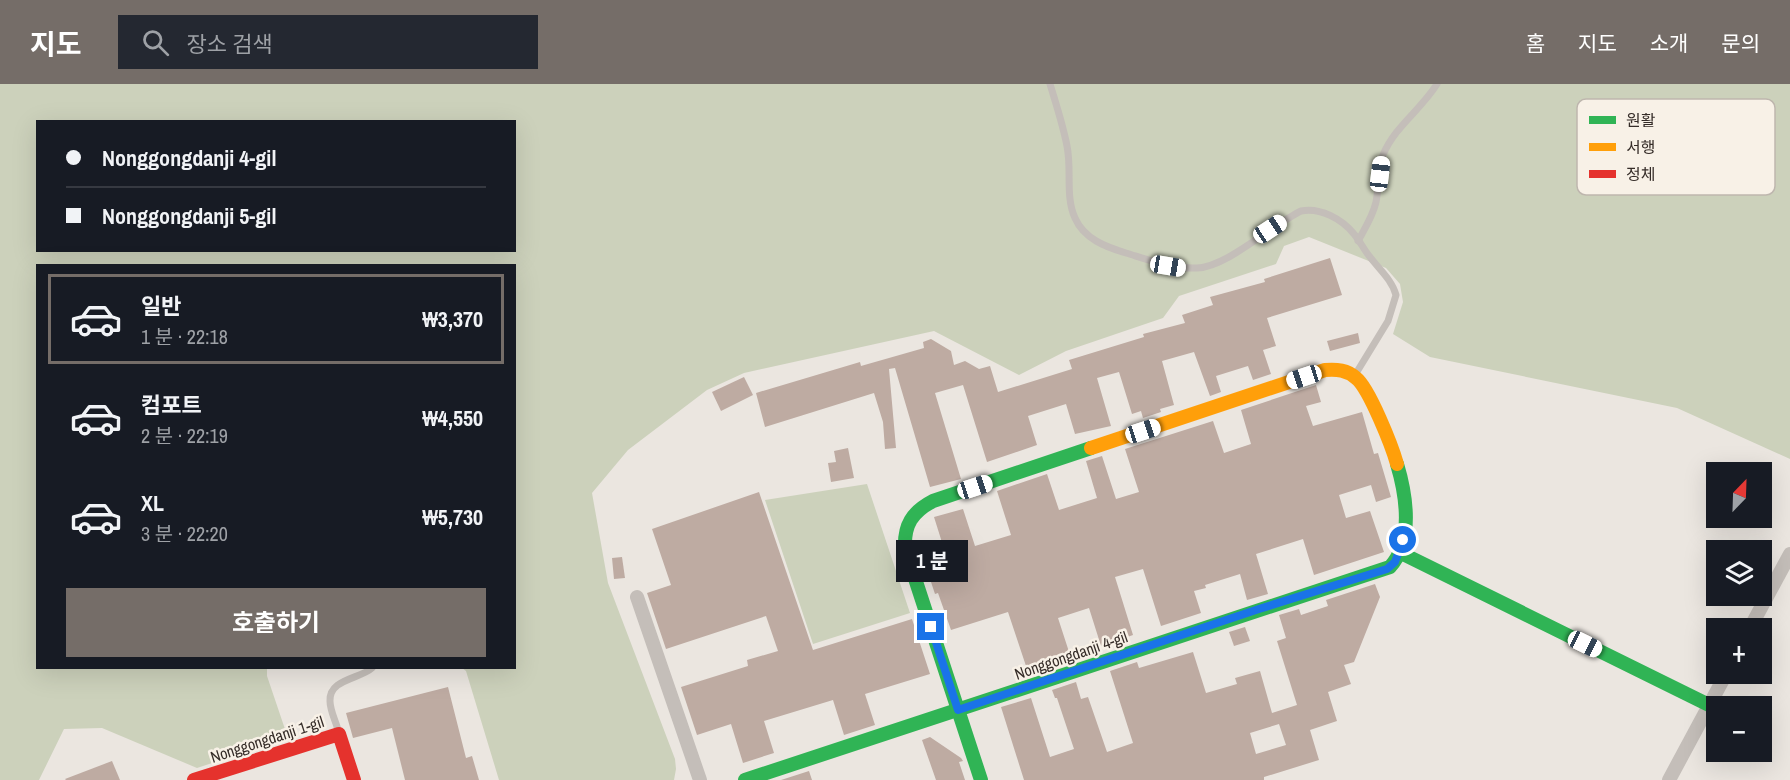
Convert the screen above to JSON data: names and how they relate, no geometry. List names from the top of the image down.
{
  "streets": {
    "street": ["Nonggongdanji 4-gil", "Nonggongdanji 1-gil"]
  },
  "legend": ["원활", "서행", "정체"],
  "north": "top right",
  "page": {
    "header": "지도",
    "search": "장소 검색",
    "nav": [
      "홈",
      "지도",
      "소개",
      "문의"
    ],
    "banner": ["Nonggongdanji 4-gil", "Nonggongdanji 5-gil"],
    "list": [
      {
        "name": "일반",
        "note": "1 분 · 22:18",
        "value": "₩3,370"
      },
      {
        "name": "컴포트",
        "note": "2 분 · 22:19",
        "value": "₩4,550"
      },
      {
        "name": "XL",
        "note": "3 분 · 22:20",
        "value": "₩5,730"
      }
    ],
    "map_buttons": ["+", "−"],
    "bubble": "1 분",
    "buttons": "호출하기"
  }
}
